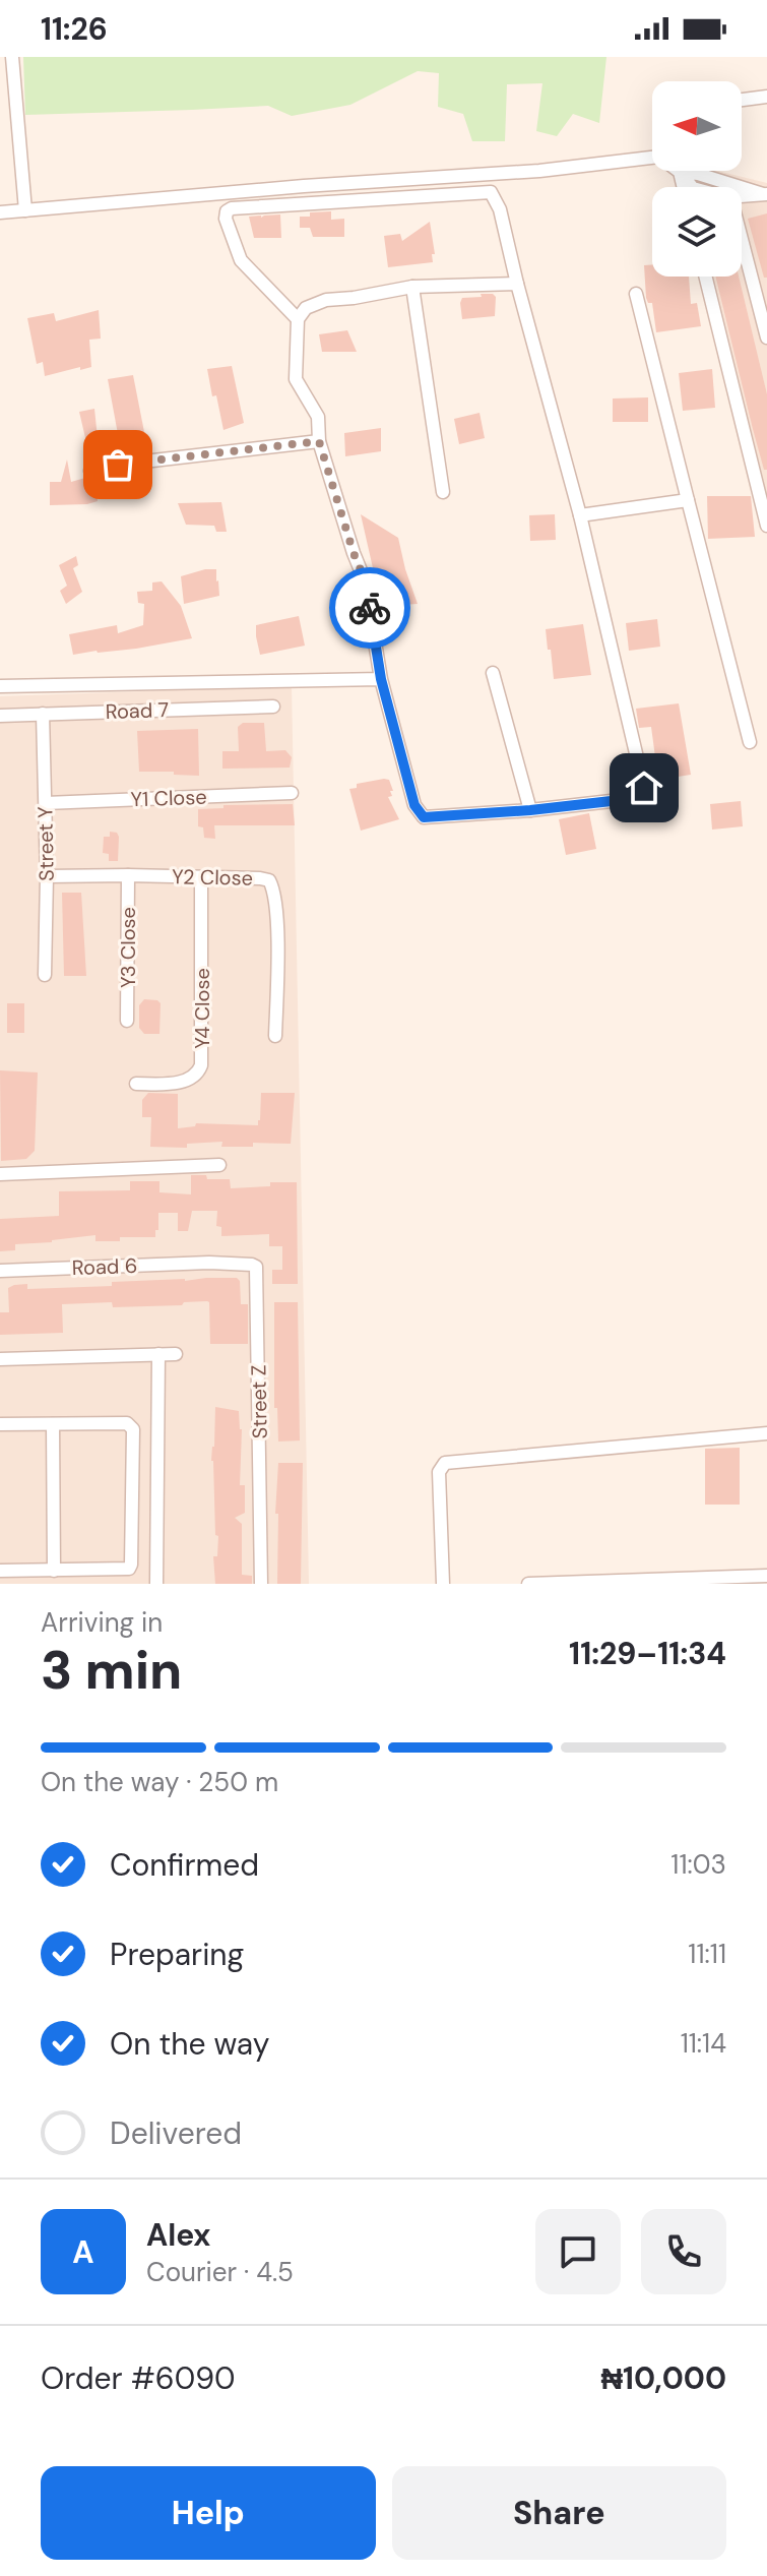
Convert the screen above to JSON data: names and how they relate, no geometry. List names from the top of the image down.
{
  "streets": {
    "street": [
      "Road 7",
      "Y1 Close",
      "Street Y",
      "Y2 Close",
      "Y3 Close",
      "Y4 Close",
      "Road 6",
      "Street Z"
    ]
  },
  "crossings": [
    ["Road 7", "Street Y"],
    ["Y1 Close", "Street Y"],
    ["Street Y", "Y2 Close"],
    ["Y2 Close", "Y3 Close"],
    ["Y2 Close", "Y4 Close"],
    ["Road 6", "Street Z"]
  ],
  "north": "left",
  "page": {
    "status": "11:26",
    "heading": ["3 min", "Arriving in", "11:29–11:34"],
    "panel": [
      "Alex",
      "Courier · 4.5",
      "Order #6090",
      "₦10,000"
    ],
    "bar": "On the way · 250 m",
    "list": [
      ["Confirmed", "11:03"],
      ["Preparing", "11:11"],
      ["On the way", "11:14"],
      "Delivered"
    ],
    "round": "A",
    "buttons": ["Help", "Share"]
  }
}
